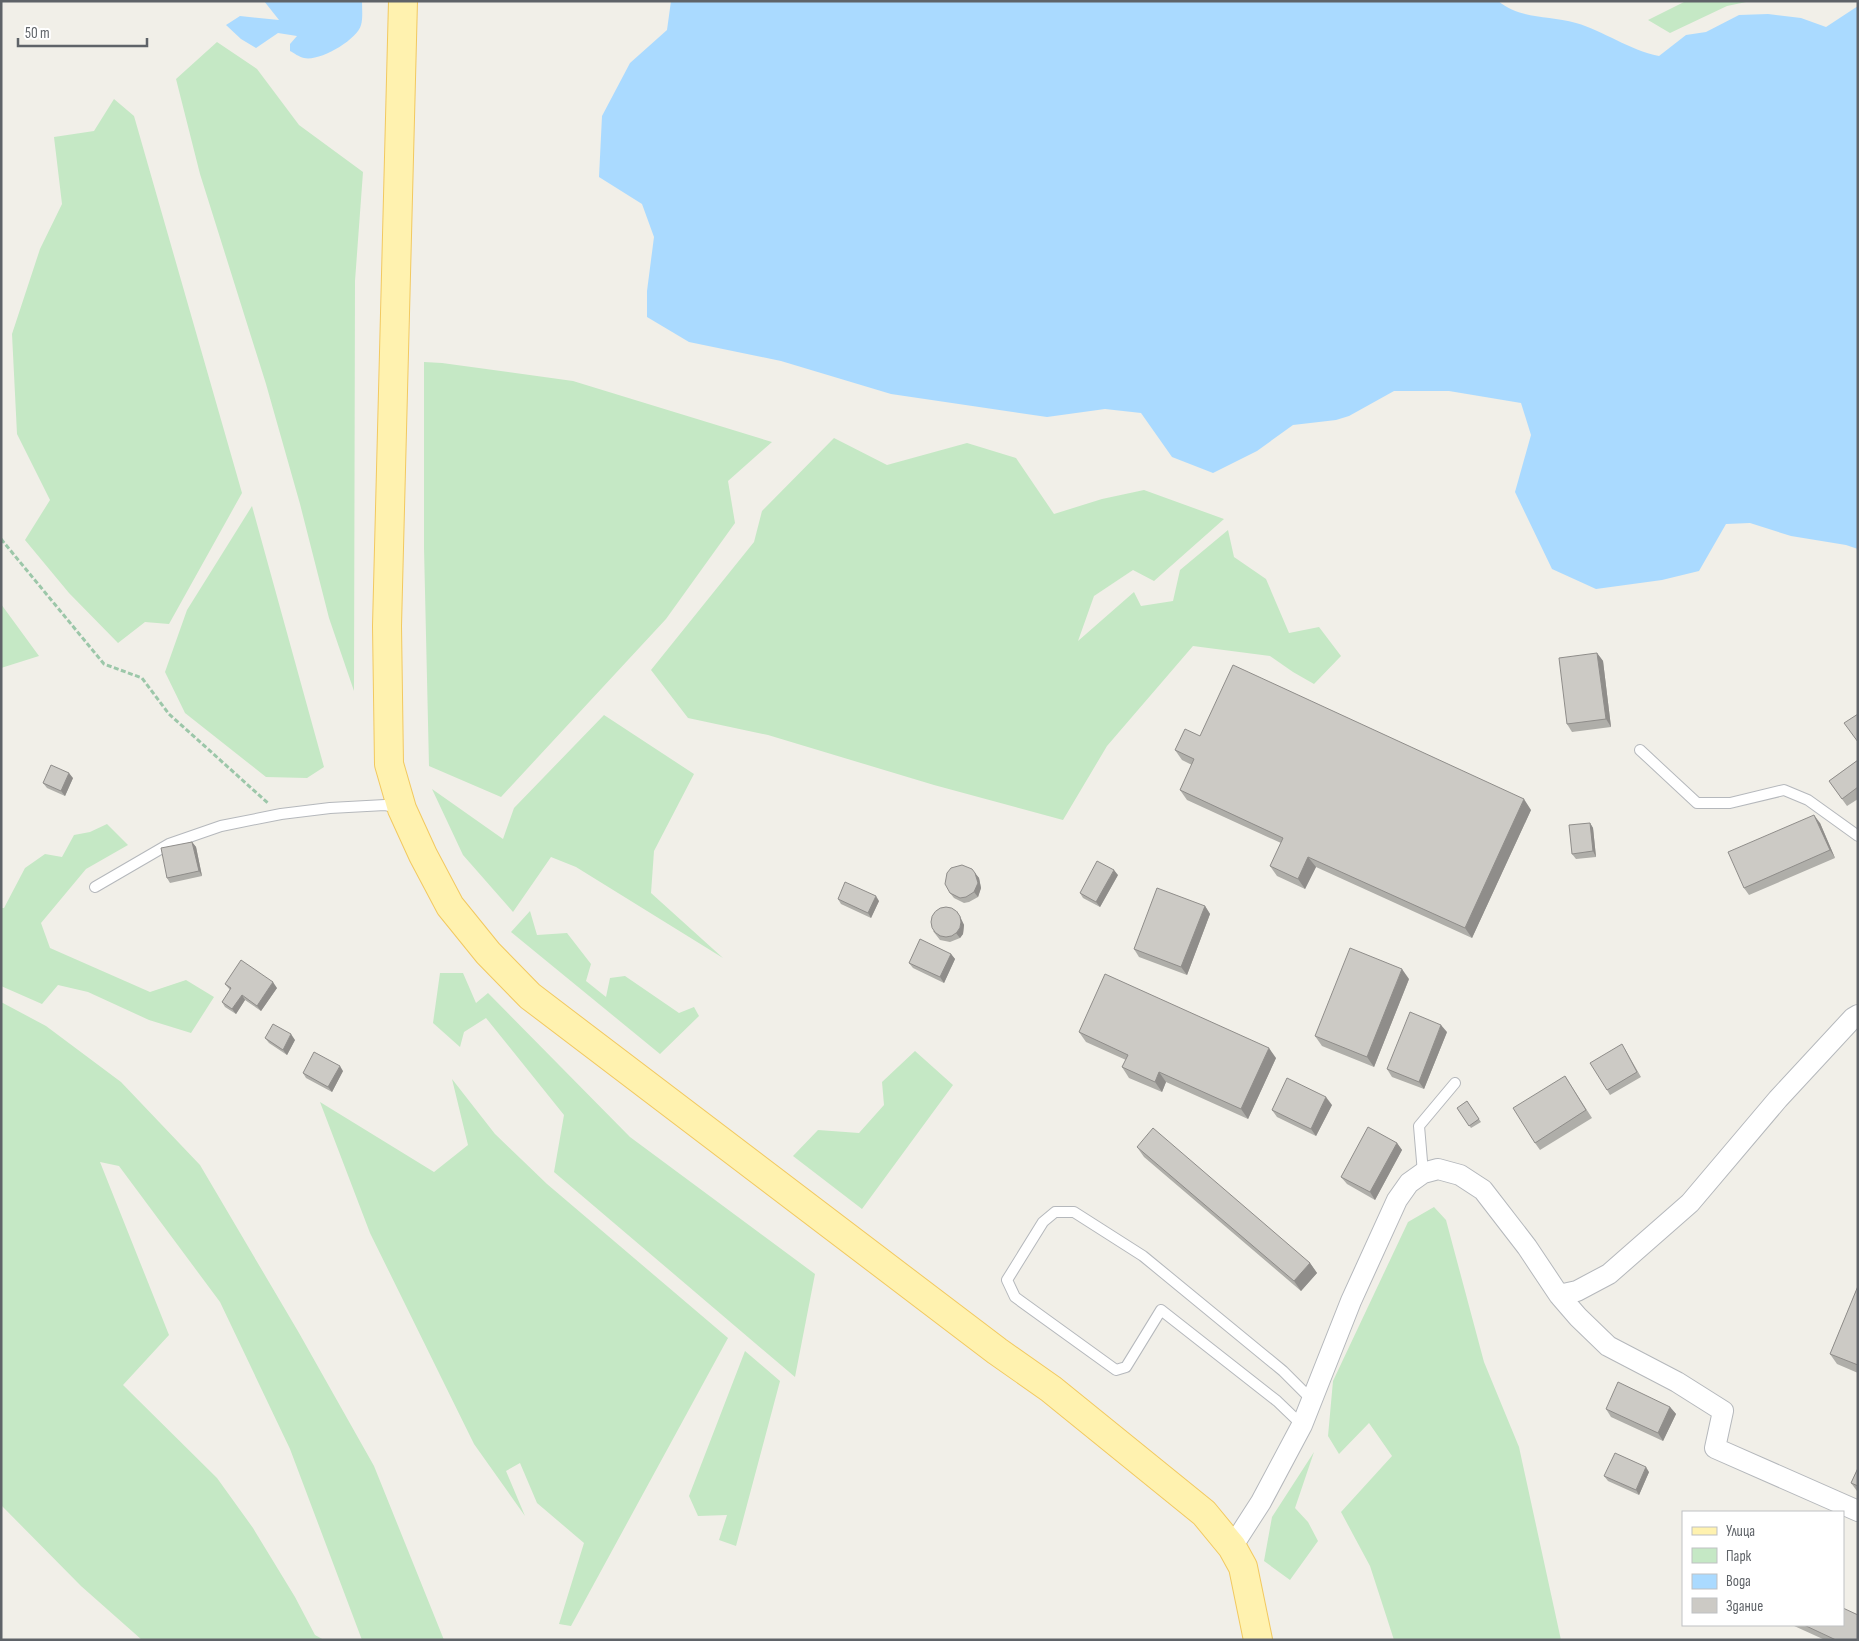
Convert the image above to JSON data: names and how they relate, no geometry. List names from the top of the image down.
{
  "legend": [
    "Улица",
    "Парк",
    "Вода",
    "Здание"
  ],
  "scale_bar": "50 m"
}
